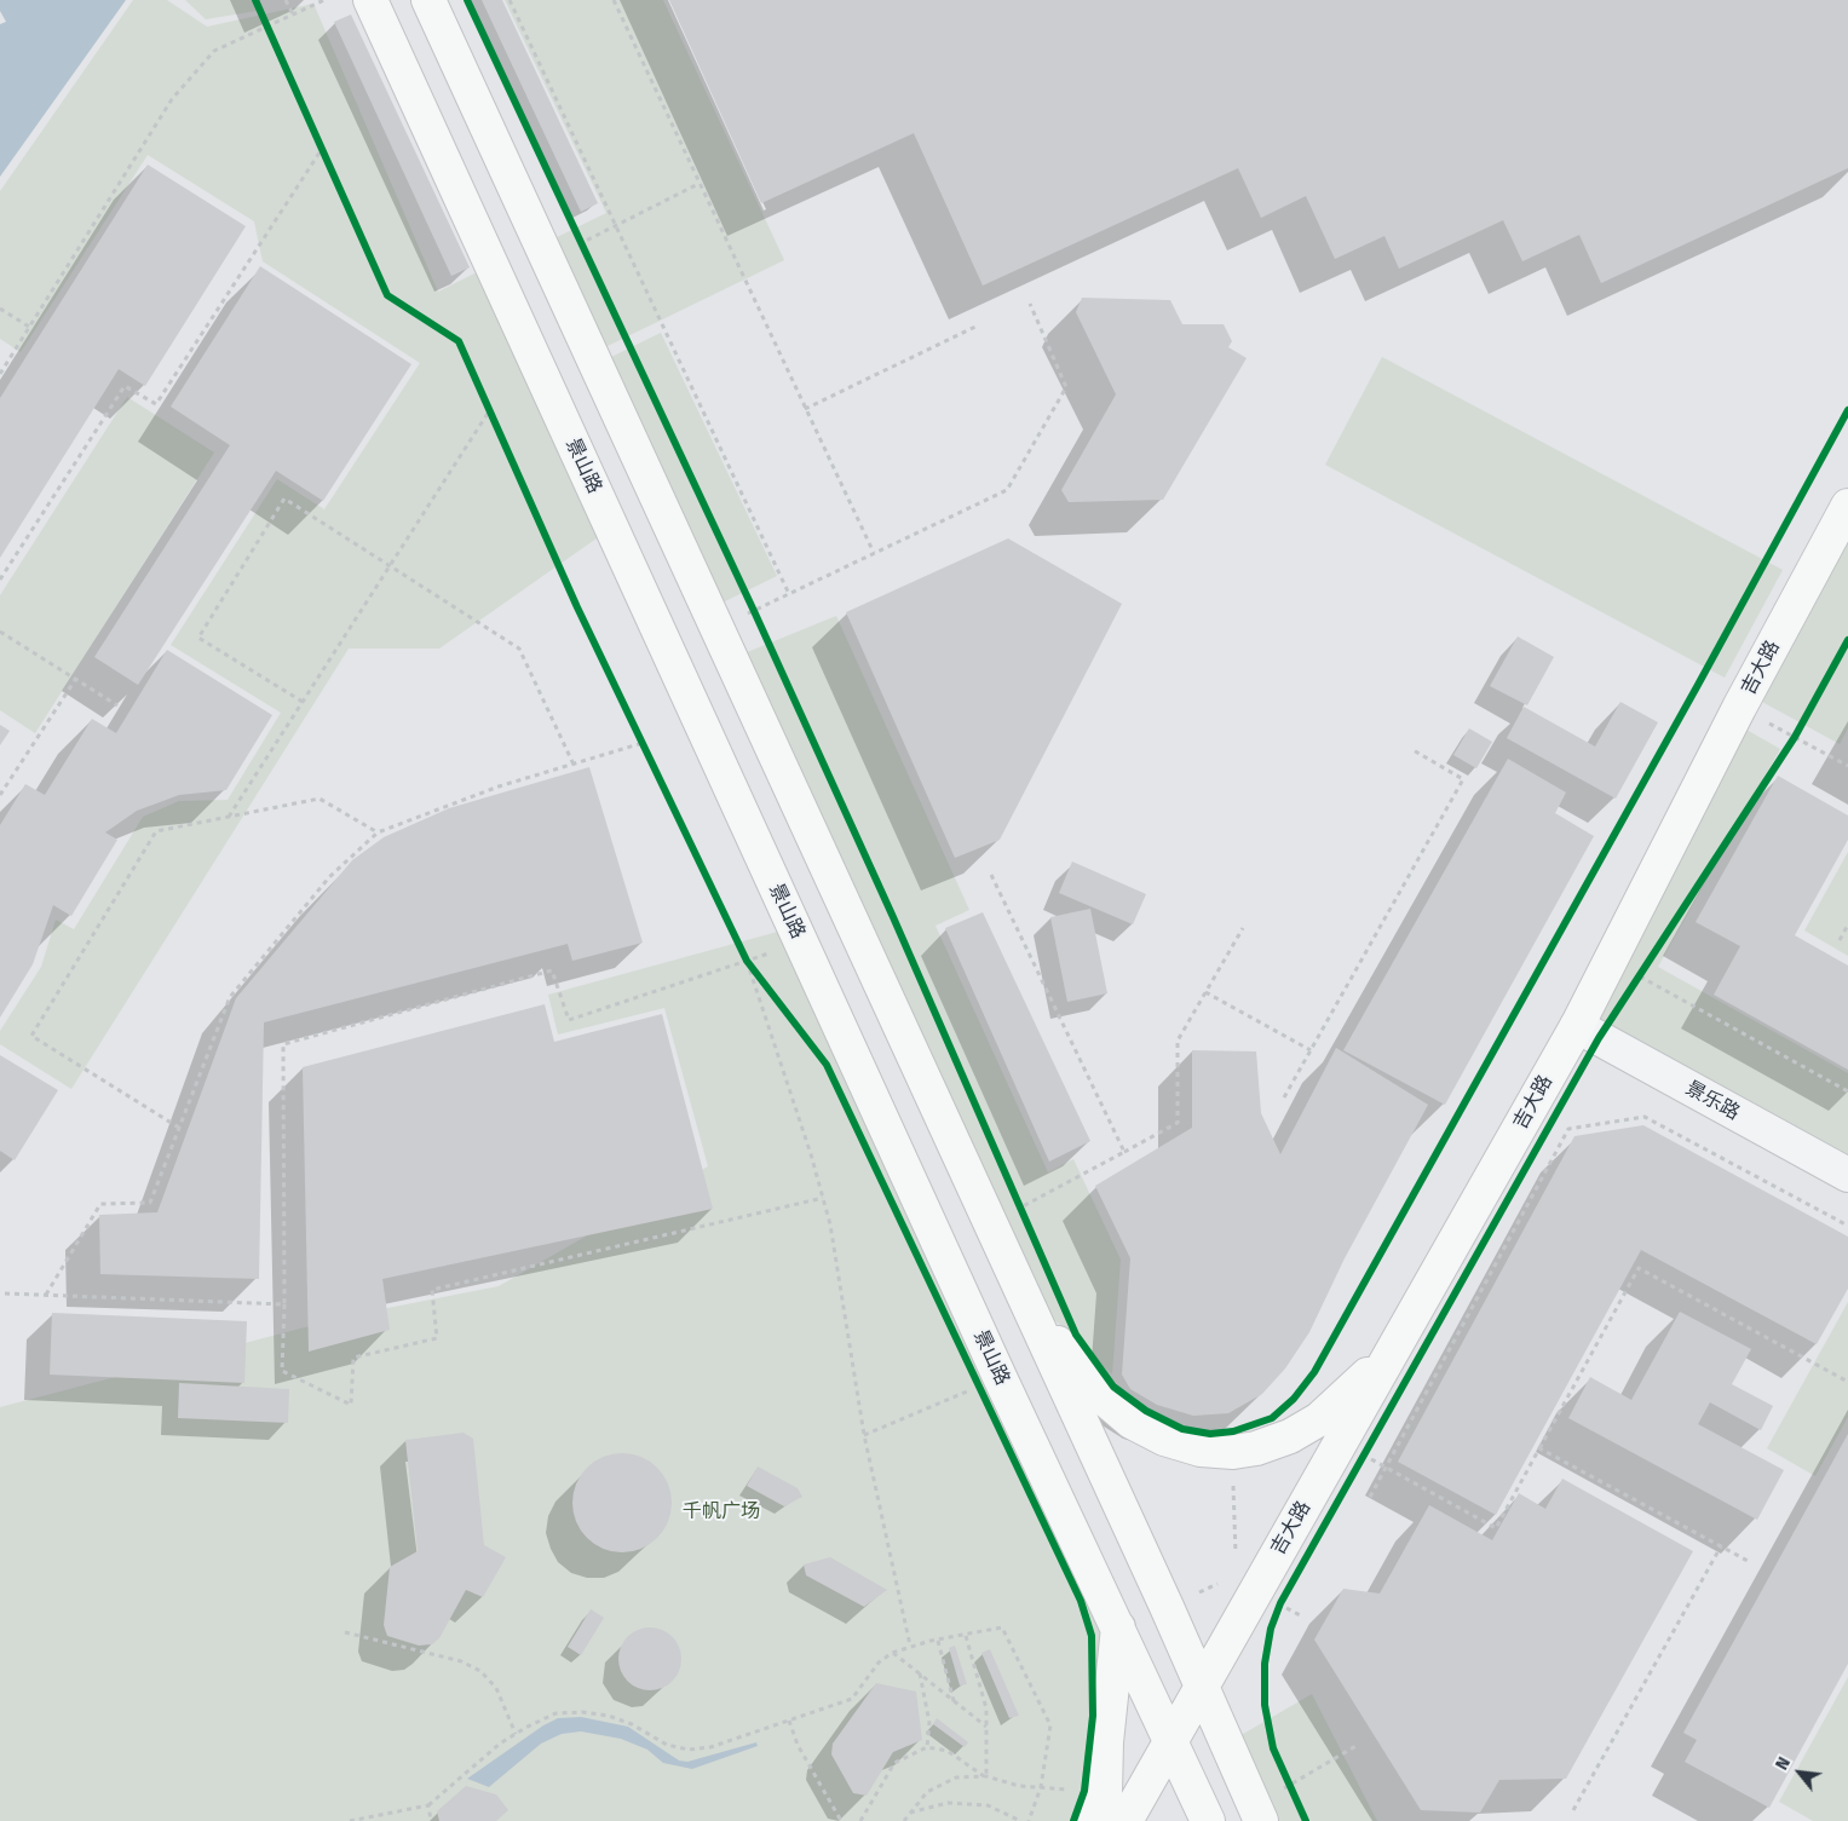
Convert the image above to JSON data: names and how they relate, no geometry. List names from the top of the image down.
{
  "streets": {
    "main road": ["景山路", "吉大路"],
    "street": ["景乐路"]
  },
  "crossings": [
    ["景山路", "吉大路"],
    ["吉大路", "景乐路"]
  ],
  "parks": ["千帆广场"],
  "north": "top left"
}
